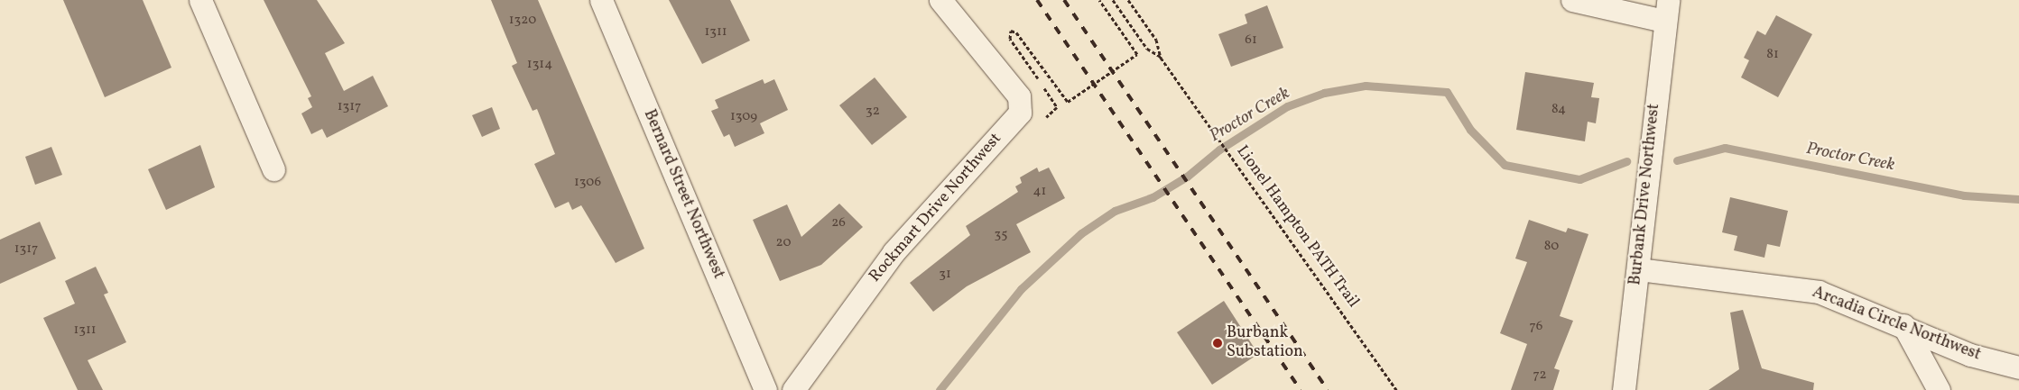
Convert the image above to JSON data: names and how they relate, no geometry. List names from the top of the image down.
{
  "streets": {
    "street": [
      "Bernard Street Northwest",
      "Burbank Drive Northwest",
      "Rockmart Drive Northwest",
      "Arcadia Circle Northwest"
    ],
    "path": ["Lionel Hampton PATH Trail"]
  },
  "crossings": [
    ["Burbank Drive Northwest", "Arcadia Circle Northwest"]
  ],
  "water": ["Proctor Creek"],
  "places": ["Burbank Substation"],
  "house_numbers": [
    "1320",
    "1311",
    "61",
    "81",
    "1314",
    "1317",
    "84",
    "32",
    "1309",
    "1306",
    "41",
    "26",
    "35",
    "20",
    "80",
    "1317",
    "31",
    "76",
    "1311",
    "72"
  ]
}
